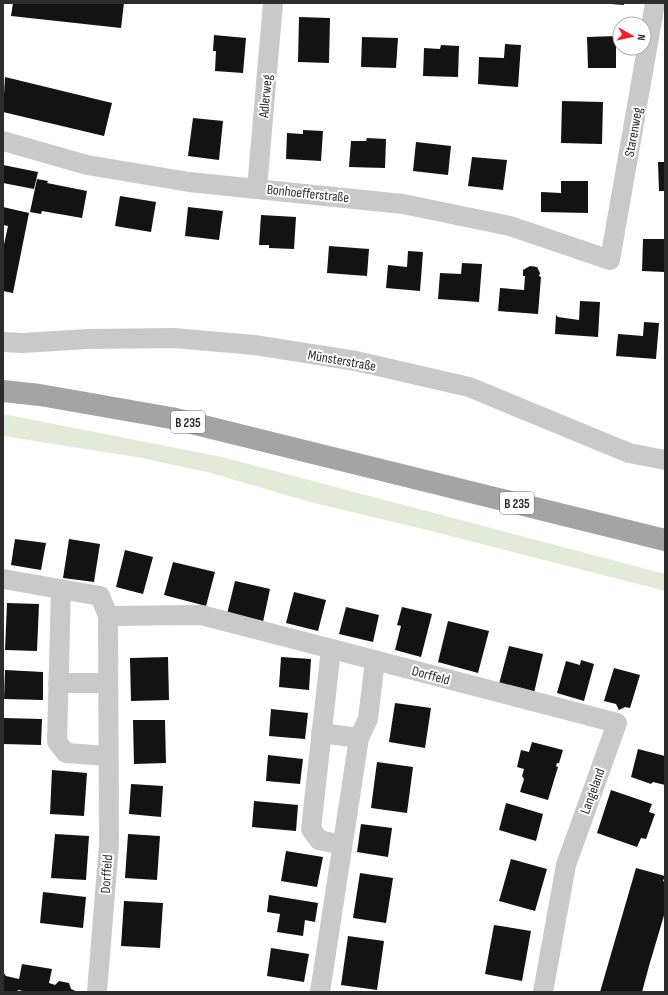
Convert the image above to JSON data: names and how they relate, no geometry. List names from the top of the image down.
{
  "streets": {
    "main road": ["B 235"],
    "street": [
      "Adlerweg",
      "Starenweg",
      "Bonhoefferstraße",
      "Münsterstraße",
      "Dorffeld",
      "Langeland"
    ]
  },
  "crossings": [
    ["Adlerweg", "Bonhoefferstraße"],
    ["Starenweg", "Bonhoefferstraße"],
    ["Dorffeld", "Langeland"]
  ],
  "north": "right"
}
